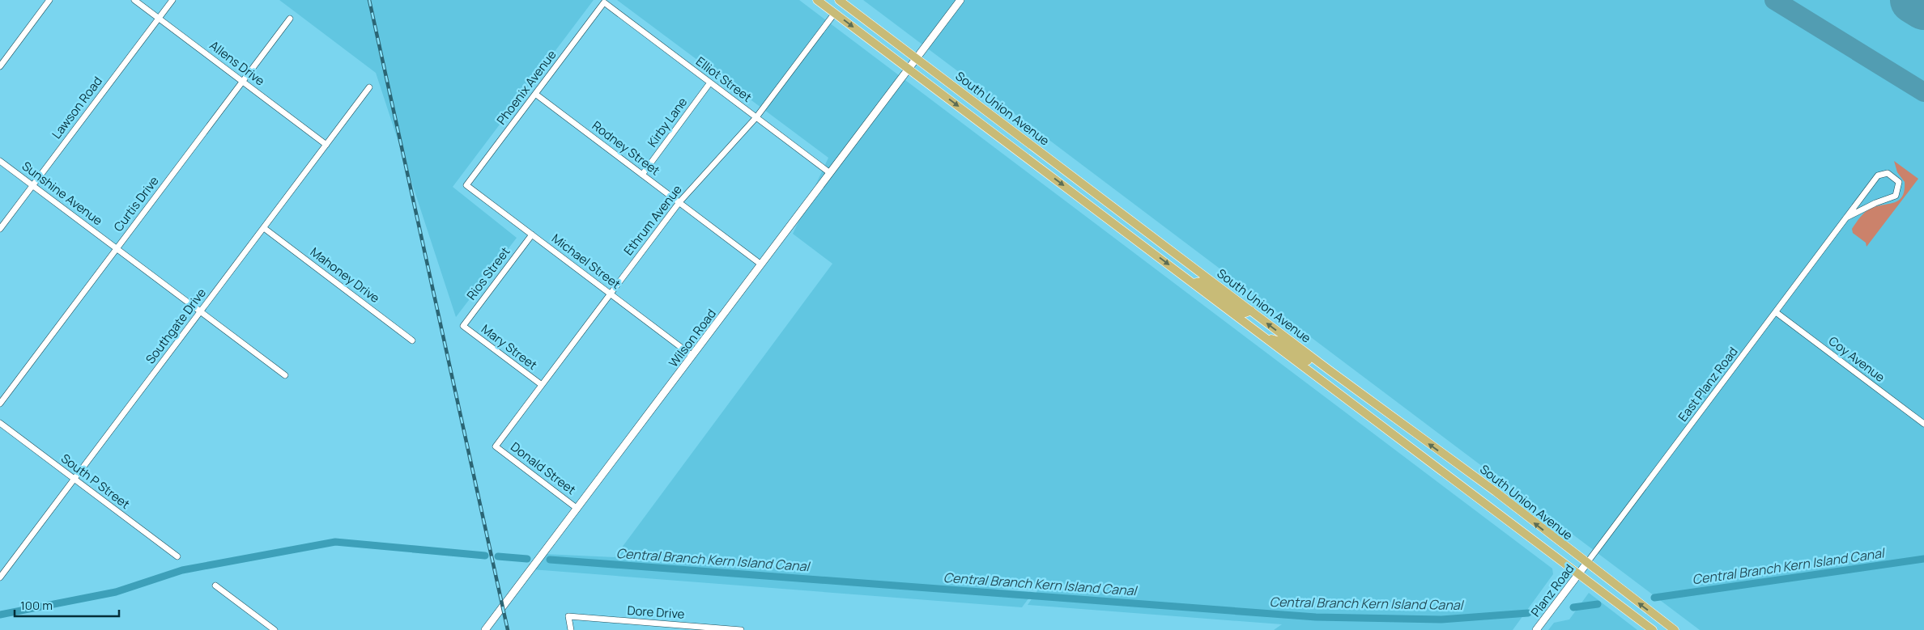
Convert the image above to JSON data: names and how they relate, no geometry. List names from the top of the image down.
{
  "streets": {
    "main road": ["South Union Avenue"],
    "street": [
      "Allens Drive",
      "Elliot Street",
      "Phoenix Avenue",
      "Lawson Road",
      "Kirby Lane",
      "Rodney Street",
      "Sunshine Avenue",
      "Curtis Drive",
      "Ethrum Avenue",
      "Michael Street",
      "Rios Street",
      "Mahoney Drive",
      "Southgate Drive",
      "Wilson Road",
      "Mary Street",
      "Coy Avenue",
      "East Planz Road",
      "Donald Street",
      "South P Street",
      "Planz Road",
      "Dore Drive"
    ]
  },
  "crossings": [
    ["Allens Drive", "Lawson Road"],
    ["Allens Drive", "Curtis Drive"],
    ["Allens Drive", "Southgate Drive"],
    ["Elliot Street", "Phoenix Avenue"],
    ["Elliot Street", "Kirby Lane"],
    ["Elliot Street", "Ethrum Avenue"],
    ["Elliot Street", "Wilson Road"],
    ["Phoenix Avenue", "Rodney Street"],
    ["Phoenix Avenue", "Michael Street"],
    ["Lawson Road", "Sunshine Avenue"],
    ["South Union Avenue", "Ethrum Avenue"],
    ["South Union Avenue", "Wilson Road"],
    ["South Union Avenue", "East Planz Road"],
    ["South Union Avenue", "Planz Road"],
    ["Kirby Lane", "Rodney Street"],
    ["Rodney Street", "Ethrum Avenue"],
    ["Rodney Street", "Wilson Road"],
    ["Sunshine Avenue", "Curtis Drive"],
    ["Sunshine Avenue", "Southgate Drive"],
    ["Ethrum Avenue", "Michael Street"],
    ["Ethrum Avenue", "Mary Street"],
    ["Ethrum Avenue", "Donald Street"],
    ["Michael Street", "Rios Street"],
    ["Michael Street", "Wilson Road"],
    ["Rios Street", "Mary Street"],
    ["Mahoney Drive", "Southgate Drive"],
    ["Southgate Drive", "South P Street"],
    ["Wilson Road", "Donald Street"],
    ["Coy Avenue", "East Planz Road"],
    ["East Planz Road", "Planz Road"]
  ],
  "water": ["Central Branch Kern Island Canal"],
  "scale_bar": "100 m"
}
